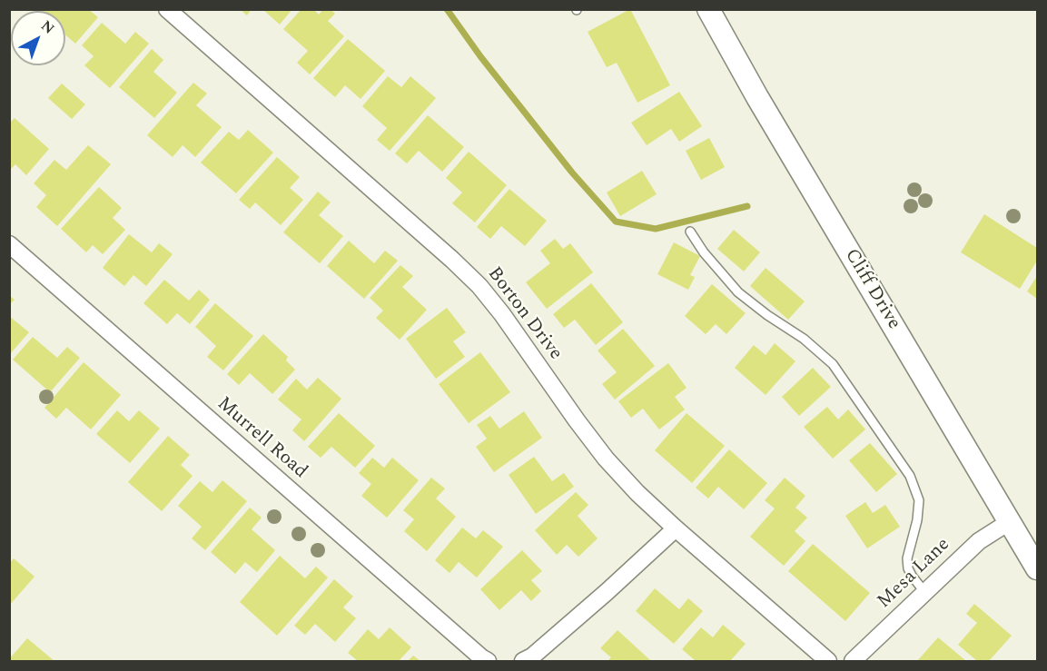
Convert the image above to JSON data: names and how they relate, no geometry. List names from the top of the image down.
{
  "streets": {
    "main road": ["Cliff Drive"],
    "street": ["Borton Drive", "Murrell Road", "Mesa Lane"]
  },
  "crossings": [
    ["Cliff Drive", "Mesa Lane"]
  ],
  "north": "top right"
}
